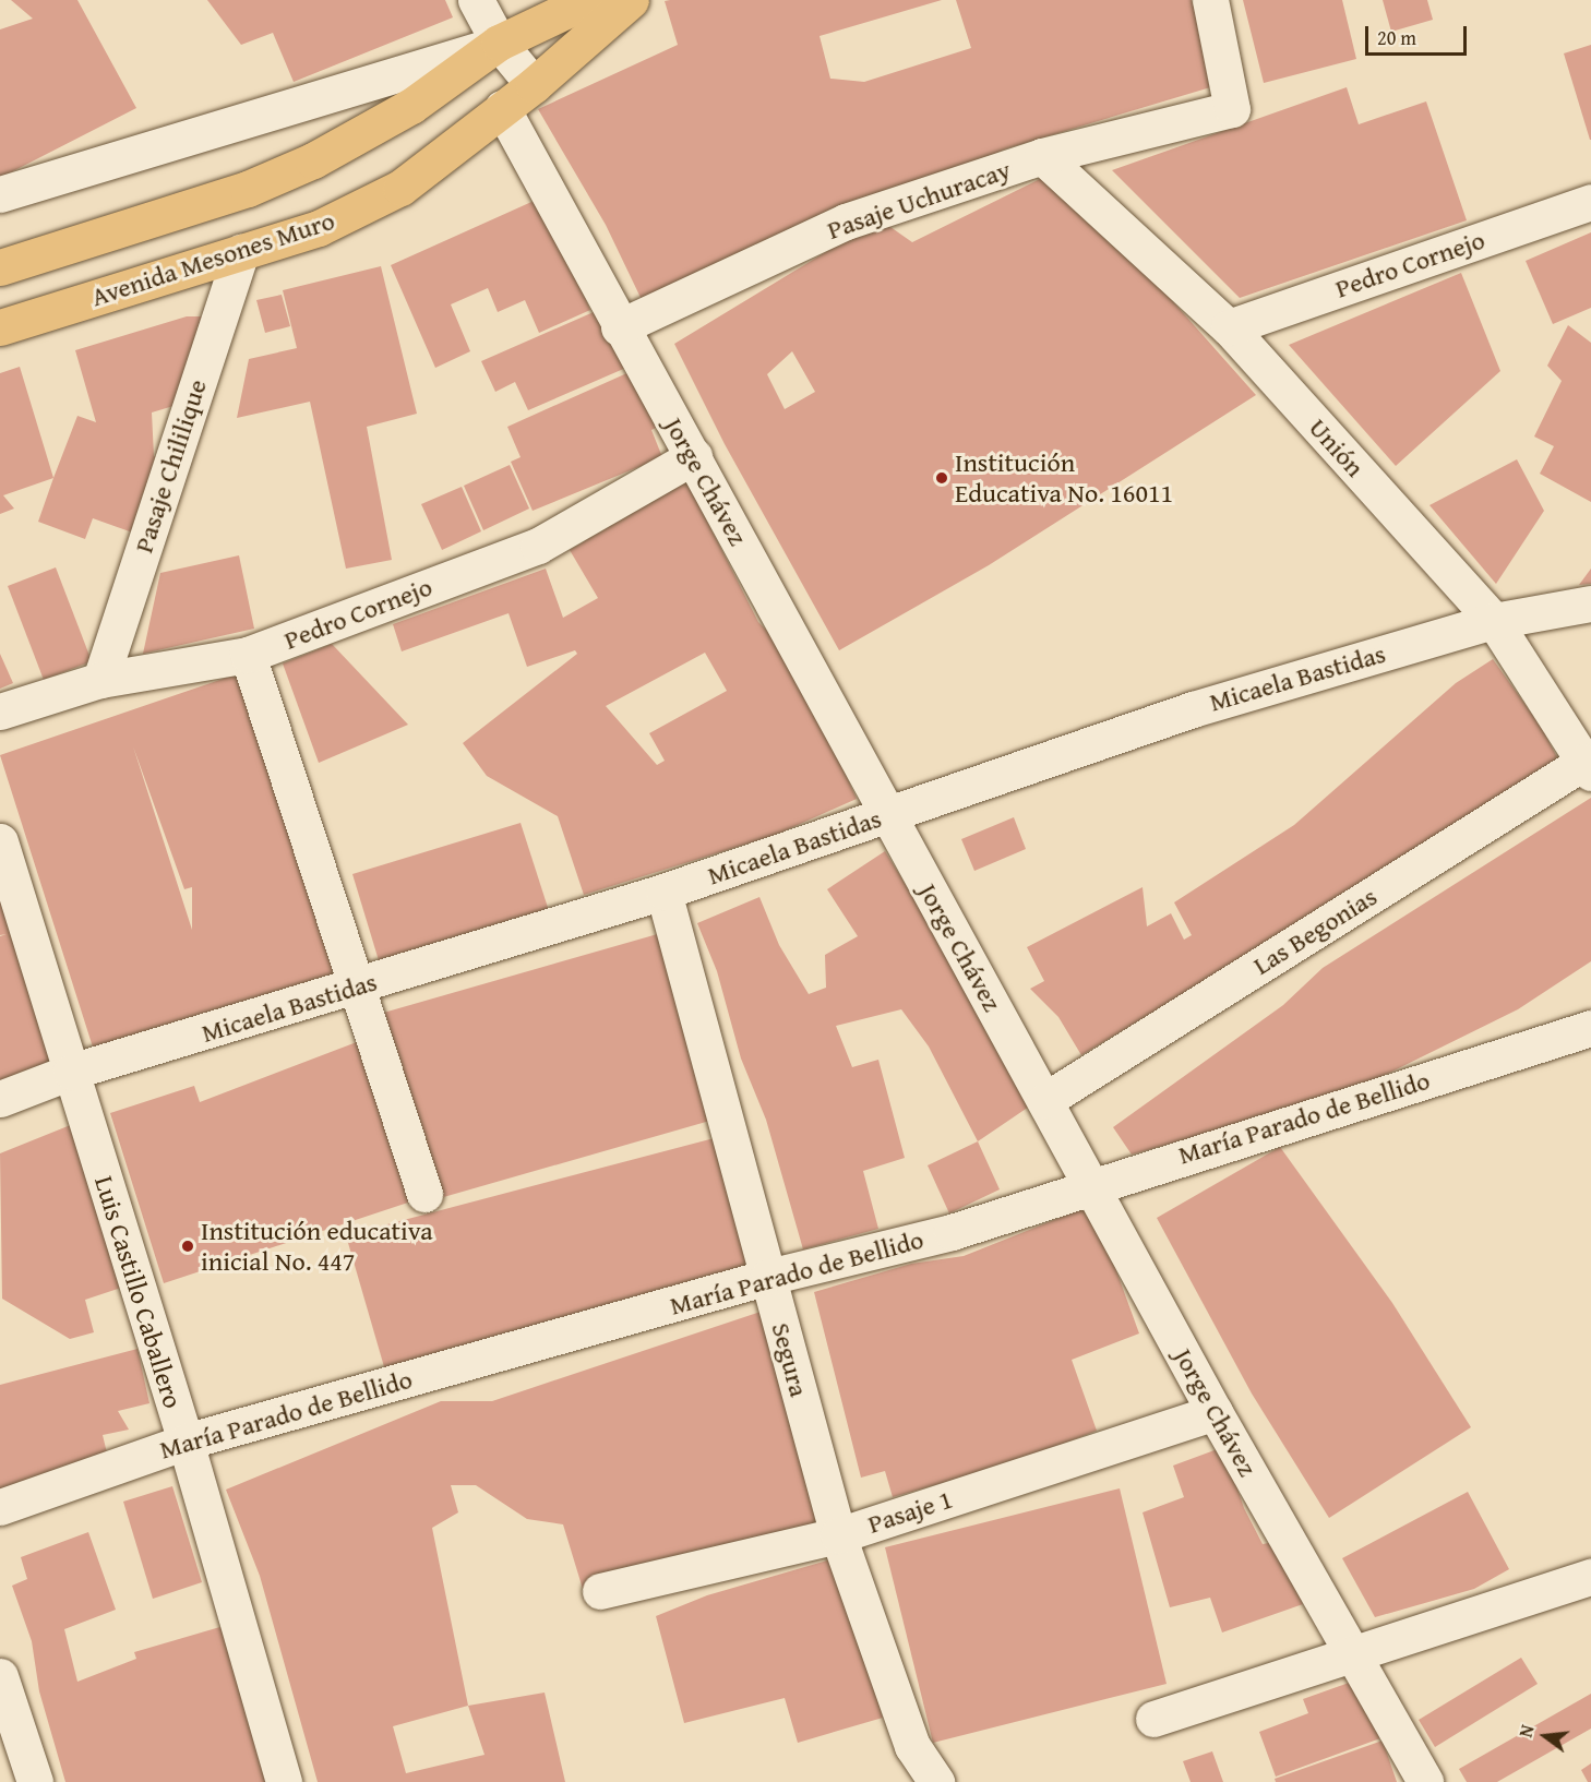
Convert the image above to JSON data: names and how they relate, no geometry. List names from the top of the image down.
{
  "streets": {
    "highway": ["Avenida Mesones Muro"],
    "street": [
      "Pasaje Uchuracay",
      "Pedro Cornejo",
      "Unión",
      "Pasaje Chililique",
      "Jorge Chávez",
      "Micaela Bastidas",
      "Las Begonias",
      "María Parado de Bellido",
      "Luis Castillo Caballero",
      "Segura",
      "Pasaje 1"
    ]
  },
  "crossings": [
    ["Pasaje Uchuracay", "Unión"],
    ["Pasaje Uchuracay", "Jorge Chávez"],
    ["Avenida Mesones Muro", "Pasaje Chililique"],
    ["Avenida Mesones Muro", "Jorge Chávez"],
    ["Pedro Cornejo", "Unión"],
    ["Pedro Cornejo", "Pasaje Chililique"],
    ["Pedro Cornejo", "Jorge Chávez"],
    ["Unión", "Micaela Bastidas"],
    ["Unión", "Las Begonias"],
    ["Jorge Chávez", "Micaela Bastidas"],
    ["Jorge Chávez", "Las Begonias"],
    ["Jorge Chávez", "María Parado de Bellido"],
    ["Jorge Chávez", "Pasaje 1"],
    ["Micaela Bastidas", "Luis Castillo Caballero"],
    ["Micaela Bastidas", "Segura"],
    ["María Parado de Bellido", "Luis Castillo Caballero"],
    ["María Parado de Bellido", "Segura"],
    ["Segura", "Pasaje 1"]
  ],
  "places": ["Institución Educativa No. 16011", "Institución educativa inicial No. 447"],
  "scale_bar": "20 m",
  "north": "left"
}
